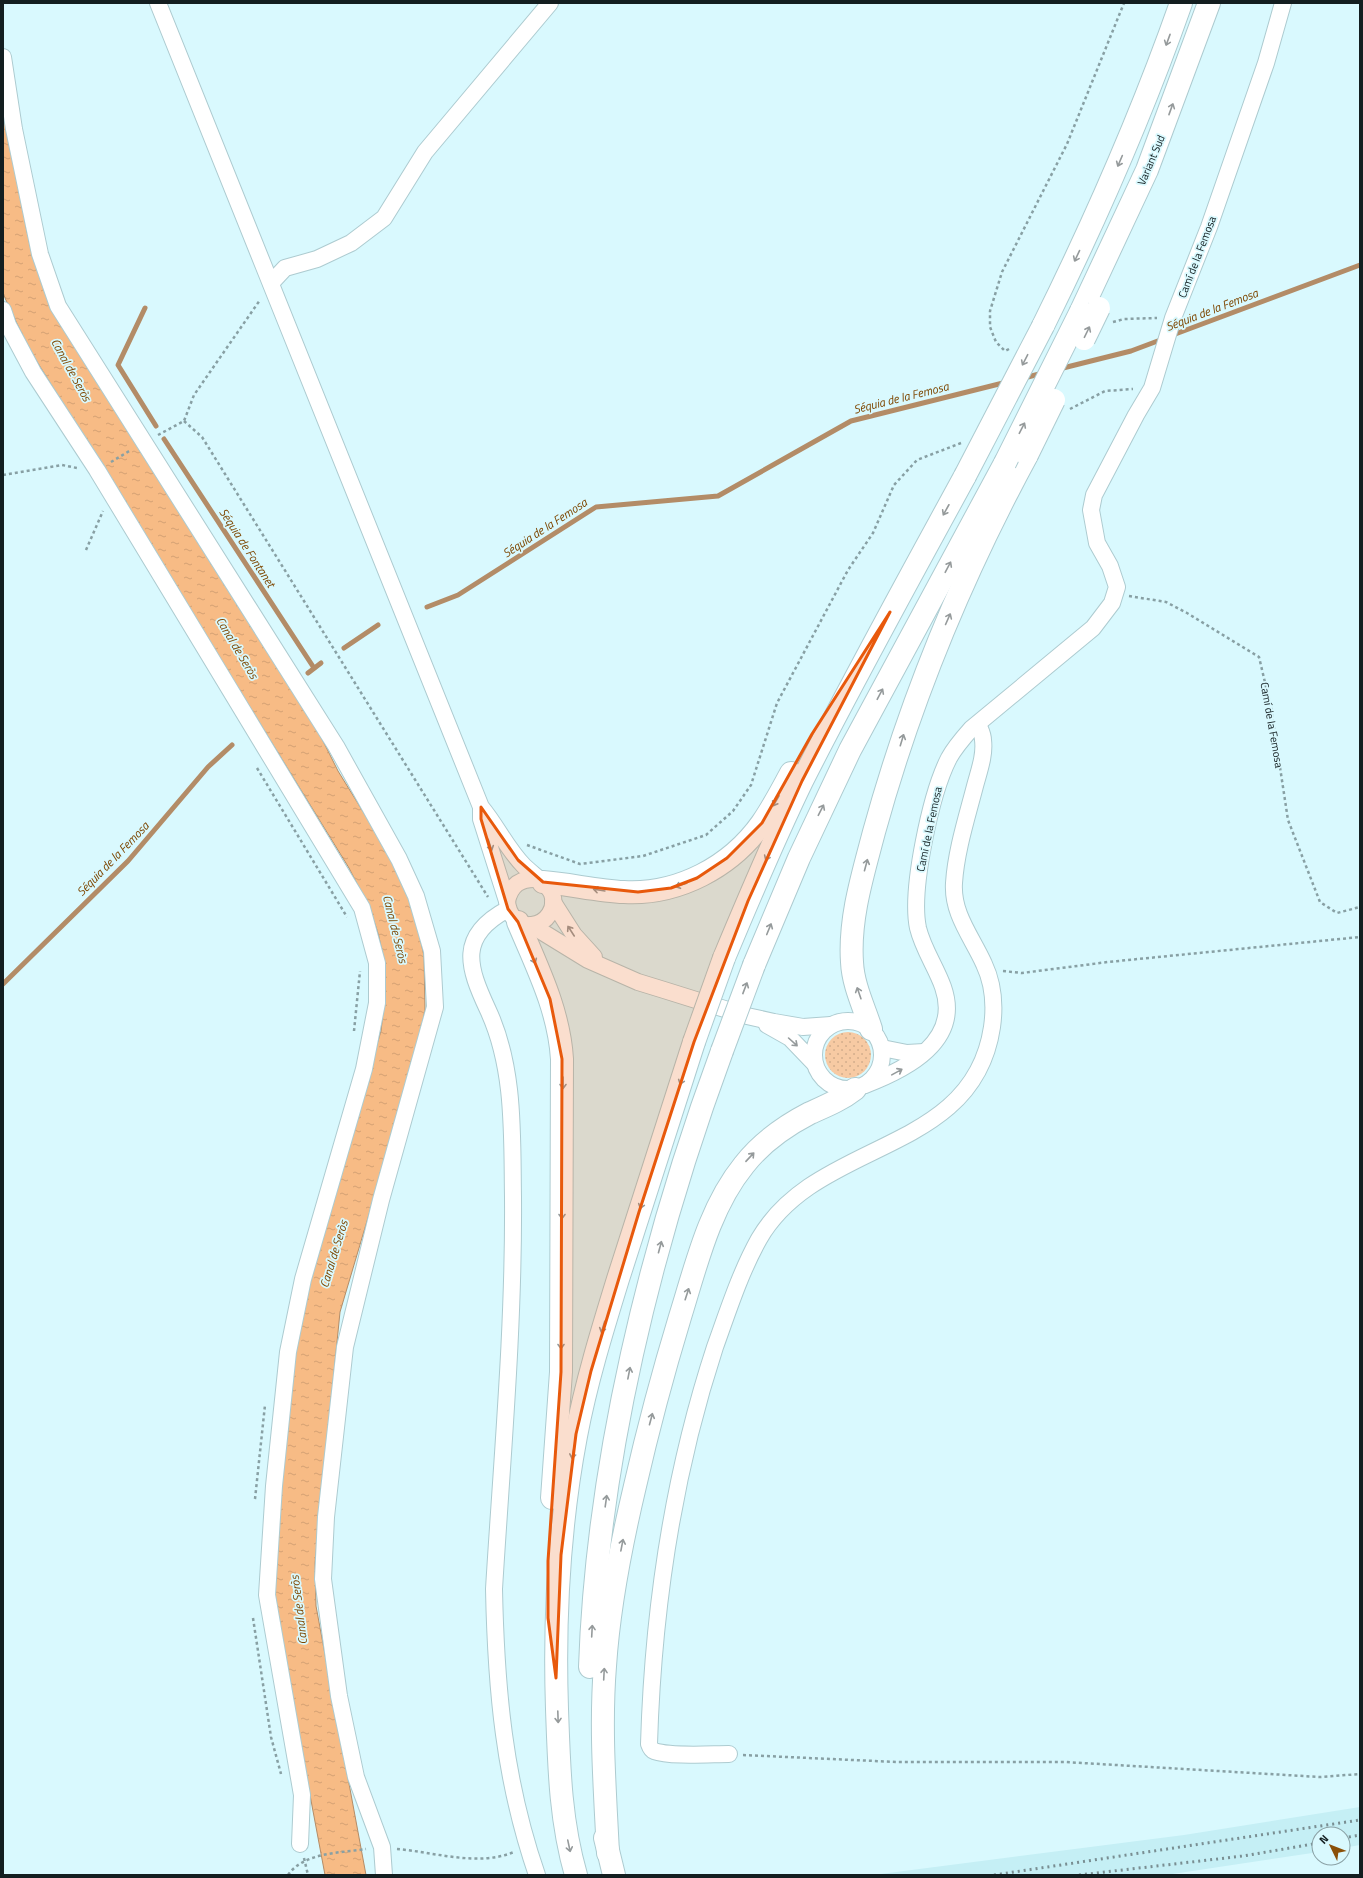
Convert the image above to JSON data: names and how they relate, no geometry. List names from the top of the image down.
{
  "streets": {
    "highway": ["Variant Sud"],
    "street": ["Camí de la Femosa"]
  },
  "water": ["Séquia de la Femosa", "Canal de Seròs", "Séquia de Fontanet"],
  "north": "top left"
}
